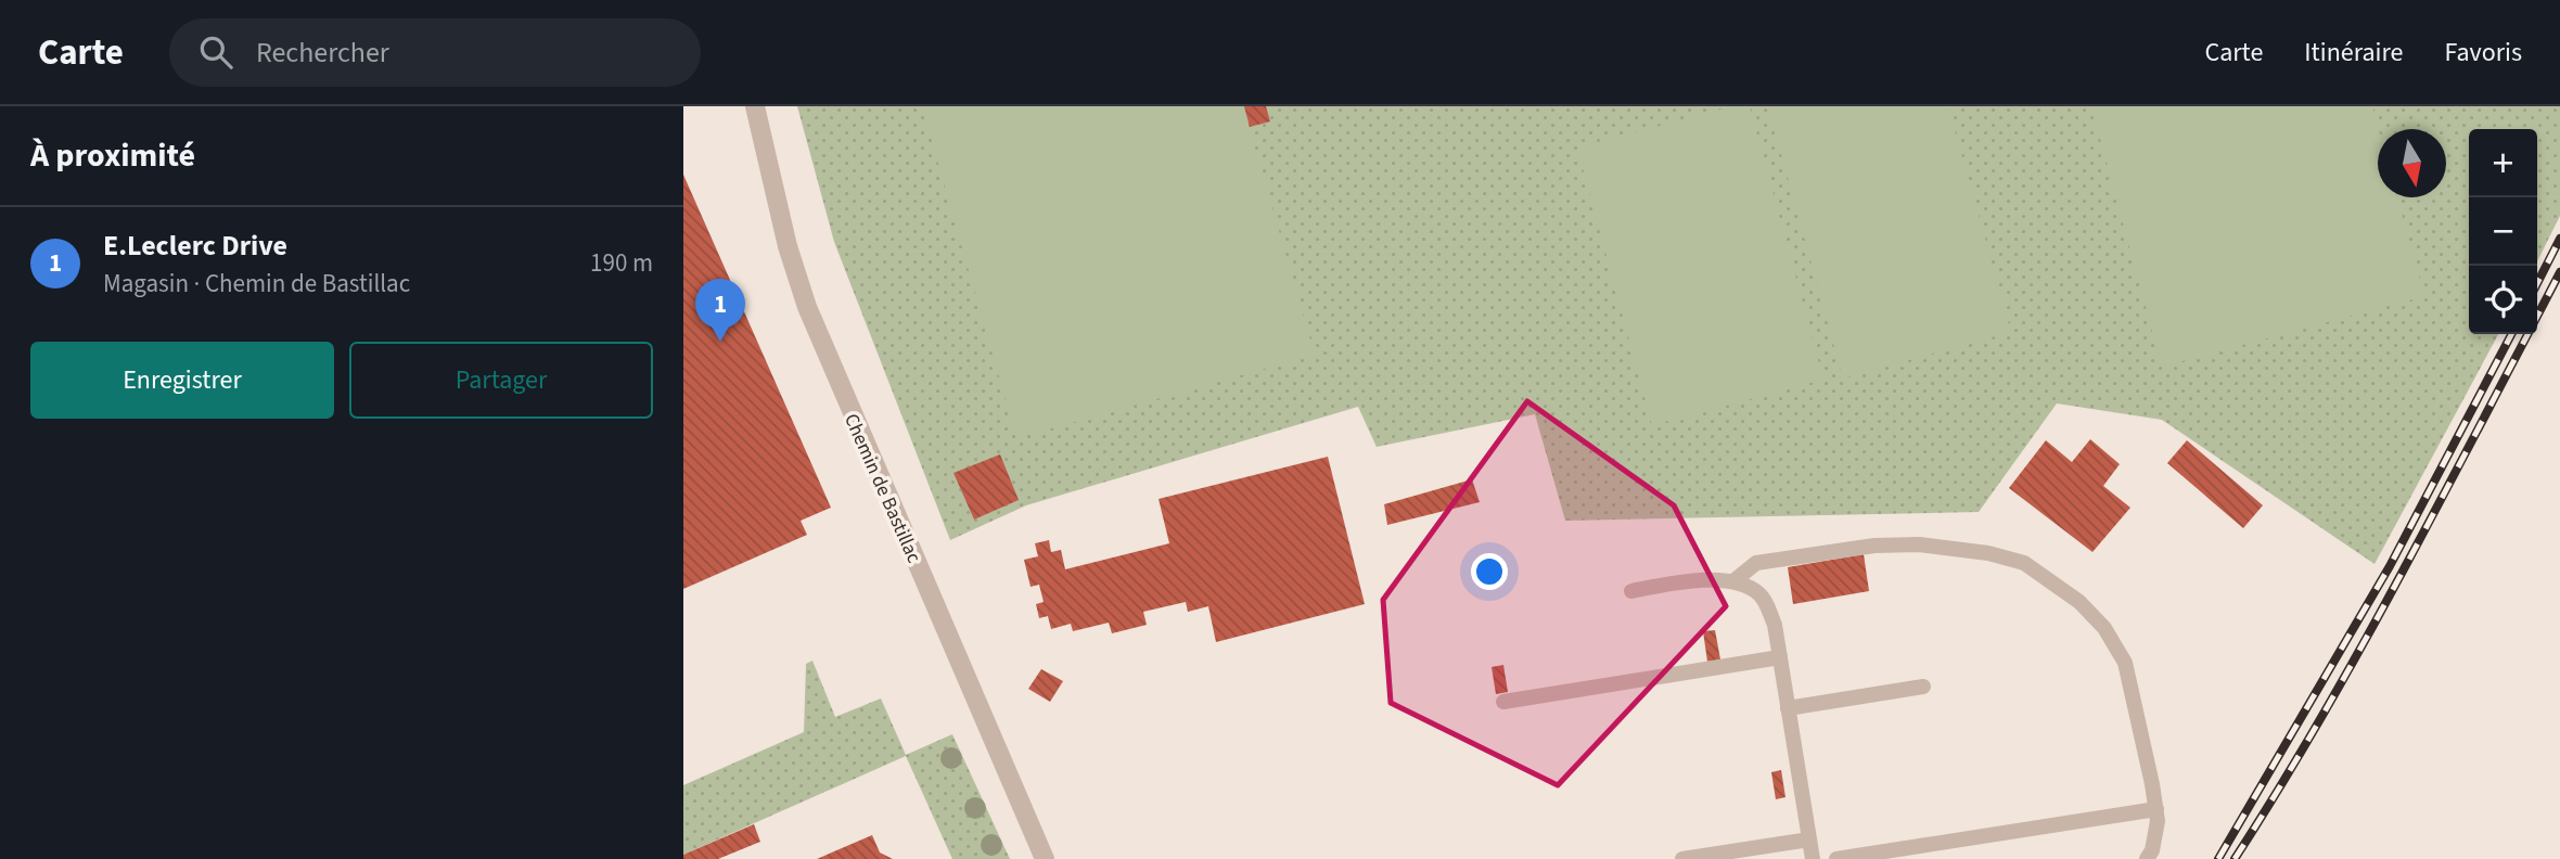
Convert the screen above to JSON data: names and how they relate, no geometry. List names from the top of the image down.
{
  "streets": {
    "street": ["Chemin de Bastillac"]
  },
  "north": "bottom",
  "page": {
    "header": "Carte",
    "search": "Rechercher",
    "nav": ["Carte", "Itinéraire", "Favoris"],
    "heading": "À proximité",
    "map_buttons": ["+", "−"],
    "list": [
      {
        "mark": "1",
        "name": "E.Leclerc Drive",
        "note": "Magasin · Chemin de Bastillac",
        "value": "190 m"
      }
    ],
    "pins": "1",
    "buttons": ["Enregistrer", "Partager"]
  }
}
